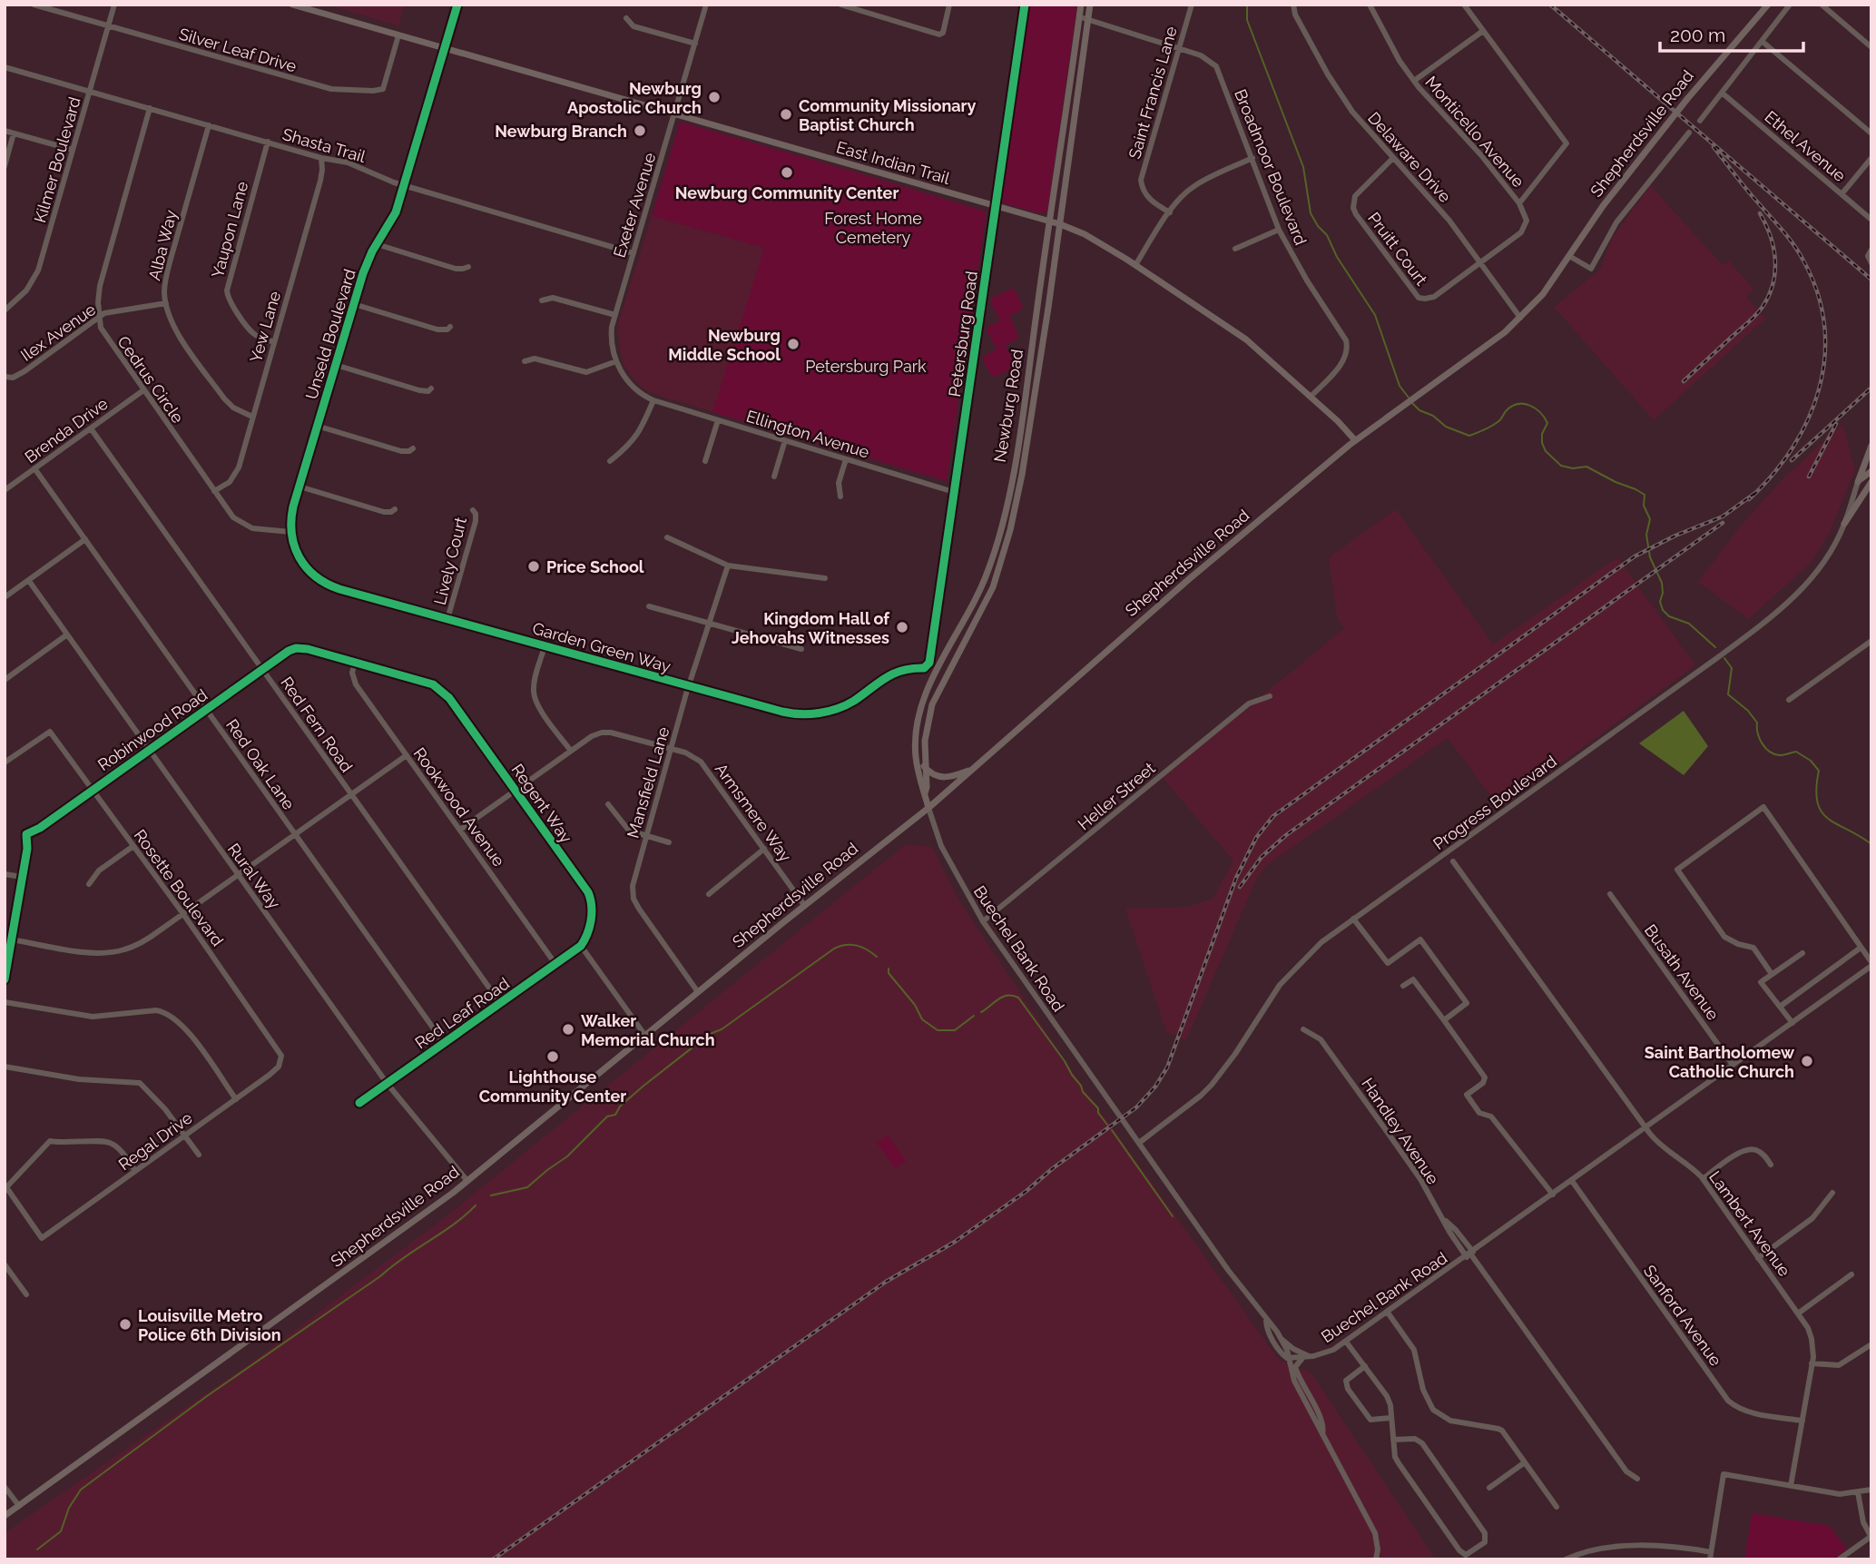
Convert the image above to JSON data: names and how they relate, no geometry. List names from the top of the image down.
{
  "streets": {
    "main road": ["Shepherdsville Road", "East Indian Trail", "Newburg Road"],
    "street": [
      "Silver Leaf Drive",
      "Saint Francis Lane",
      "Monticello Avenue",
      "Shasta Trail",
      "Ethel Avenue",
      "Delaware Drive",
      "Kilmer Boulevard",
      "Broadmoor Boulevard",
      "Exeter Avenue",
      "Yaupon Lane",
      "Alba Way",
      "Pruitt Court",
      "Yew Lane",
      "Ilex Avenue",
      "Unseld Boulevard",
      "Petersburg Road",
      "Cedrus Circle",
      "Brenda Drive",
      "Ellington Avenue",
      "Lively Court",
      "Garden Green Way",
      "Red Fern Road",
      "Robinwood Road",
      "Red Oak Lane",
      "Mansfield Lane",
      "Heller Street",
      "Progress Boulevard",
      "Regent Way",
      "Rookwood Avenue",
      "Armsmere Way",
      "Rural Way",
      "Rosette Boulevard",
      "Buechel Bank Road",
      "Busath Avenue",
      "Red Leaf Road",
      "Handley Avenue",
      "Regal Drive",
      "Lambert Avenue",
      "Sanford Avenue"
    ]
  },
  "crossings": [
    ["Silver Leaf Drive", "Kilmer Boulevard"],
    ["Silver Leaf Drive", "East Indian Trail"],
    ["Saint Francis Lane", "Broadmoor Boulevard"],
    ["Monticello Avenue", "Delaware Drive"],
    ["Monticello Avenue", "Pruitt Court"],
    ["Shepherdsville Road", "Delaware Drive"],
    ["Shepherdsville Road", "East Indian Trail"],
    ["Shepherdsville Road", "Newburg Road"],
    ["Shepherdsville Road", "Mansfield Lane"],
    ["Shepherdsville Road", "Armsmere Way"],
    ["Shepherdsville Road", "Rural Way"],
    ["Shepherdsville Road", "Buechel Bank Road"],
    ["Shasta Trail", "Kilmer Boulevard"],
    ["Shasta Trail", "Exeter Avenue"],
    ["Shasta Trail", "Yaupon Lane"],
    ["Shasta Trail", "Alba Way"],
    ["Shasta Trail", "Yew Lane"],
    ["Shasta Trail", "Unseld Boulevard"],
    ["Shasta Trail", "Cedrus Circle"],
    ["Delaware Drive", "Pruitt Court"],
    ["East Indian Trail", "Broadmoor Boulevard"],
    ["East Indian Trail", "Exeter Avenue"],
    ["East Indian Trail", "Unseld Boulevard"],
    ["East Indian Trail", "Petersburg Road"],
    ["East Indian Trail", "Newburg Road"],
    ["Broadmoor Boulevard", "Newburg Road"],
    ["Exeter Avenue", "Ellington Avenue"],
    ["Yaupon Lane", "Yew Lane"],
    ["Alba Way", "Yew Lane"],
    ["Alba Way", "Ilex Avenue"],
    ["Yew Lane", "Cedrus Circle"],
    ["Ilex Avenue", "Cedrus Circle"],
    ["Unseld Boulevard", "Cedrus Circle"],
    ["Unseld Boulevard", "Garden Green Way"],
    ["Petersburg Road", "Ellington Avenue"],
    ["Petersburg Road", "Garden Green Way"],
    ["Cedrus Circle", "Brenda Drive"],
    ["Cedrus Circle", "Garden Green Way"],
    ["Newburg Road", "Buechel Bank Road"],
    ["Brenda Drive", "Red Fern Road"],
    ["Brenda Drive", "Red Oak Lane"],
    ["Lively Court", "Garden Green Way"],
    ["Garden Green Way", "Mansfield Lane"],
    ["Red Fern Road", "Robinwood Road"],
    ["Red Fern Road", "Red Leaf Road"],
    ["Robinwood Road", "Red Oak Lane"],
    ["Robinwood Road", "Regent Way"],
    ["Robinwood Road", "Rookwood Avenue"],
    ["Robinwood Road", "Rural Way"],
    ["Robinwood Road", "Rosette Boulevard"],
    ["Red Oak Lane", "Red Leaf Road"],
    ["Mansfield Lane", "Armsmere Way"],
    ["Heller Street", "Buechel Bank Road"],
    ["Progress Boulevard", "Buechel Bank Road"],
    ["Regent Way", "Armsmere Way"],
    ["Regent Way", "Red Leaf Road"],
    ["Rookwood Avenue", "Armsmere Way"],
    ["Rookwood Avenue", "Red Leaf Road"],
    ["Rural Way", "Red Leaf Road"],
    ["Rosette Boulevard", "Regal Drive"],
    ["Buechel Bank Road", "Busath Avenue"],
    ["Buechel Bank Road", "Handley Avenue"],
    ["Buechel Bank Road", "Lambert Avenue"],
    ["Buechel Bank Road", "Sanford Avenue"],
    ["Lambert Avenue", "Sanford Avenue"]
  ],
  "parks": ["Forest Home Cemetery", "Petersburg Park"],
  "places": [
    "Newburg Apostolic Church",
    "Community Missionary Baptist Church",
    "Newburg Branch",
    "Newburg Community Center",
    "Newburg Middle School",
    "Price School",
    "Kingdom Hall of Jehovahs Witnesses",
    "Walker Memorial Church",
    "Lighthouse Community Center",
    "Saint Bartholomew Catholic Church",
    "Louisville Metro Police 6th Division"
  ],
  "scale_bar": "200 m"
}
